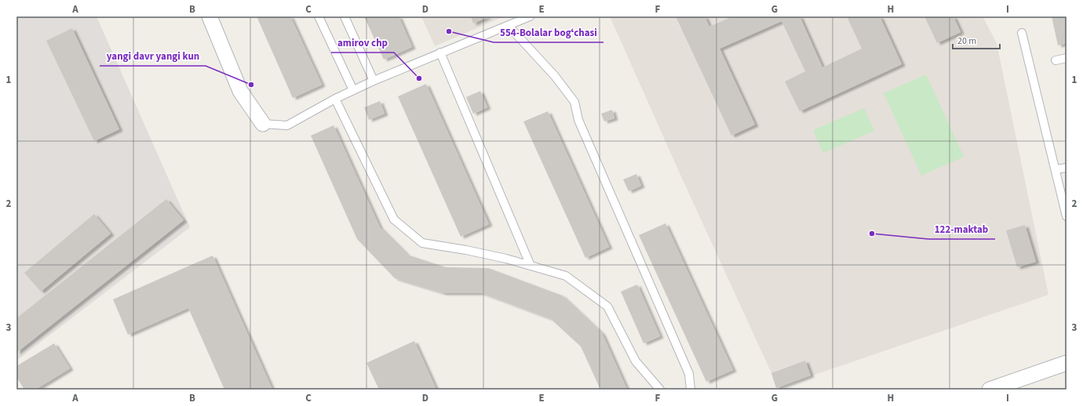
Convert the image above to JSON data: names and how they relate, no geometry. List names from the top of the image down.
{
  "places": [
    "554-Bolalar bogʻchasi",
    "amirov chp",
    "yangi davr yangi kun",
    "122-maktab"
  ],
  "scale_bar": "20 m",
  "grid": {
    "columns": [
      "A",
      "B",
      "C",
      "D",
      "E",
      "F",
      "G",
      "H",
      "I"
    ],
    "rows": ["1", "2", "3"]
  }
}
